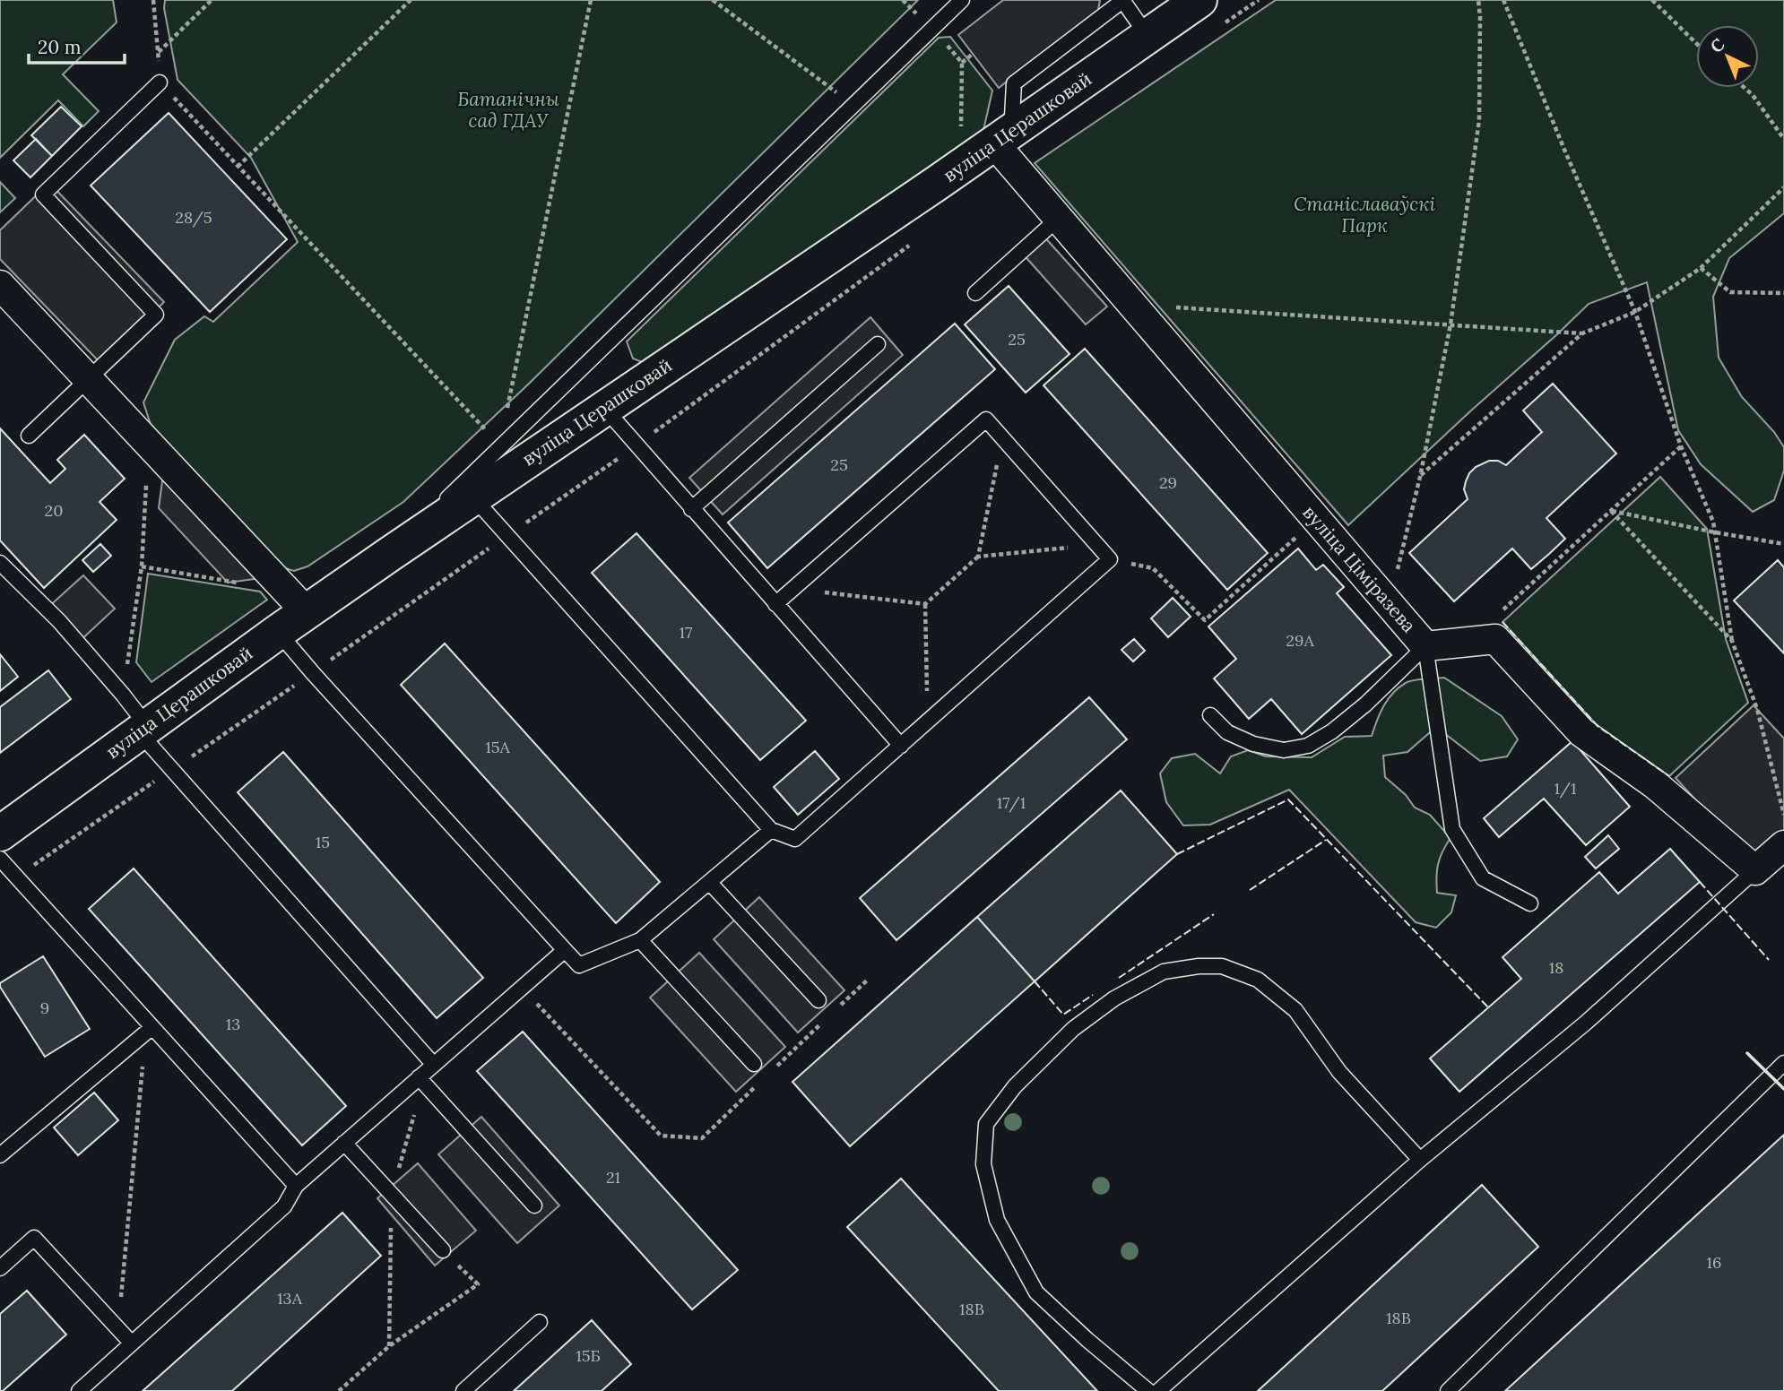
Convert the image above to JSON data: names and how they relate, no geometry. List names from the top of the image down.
{
  "streets": {
    "street": ["вуліца Церашковай", "вуліца Ціміразева"]
  },
  "crossings": [
    ["вуліца Церашковай", "вуліца Ціміразева"]
  ],
  "parks": ["Батанічны сад ГДАУ", "Станіславаўскі Парк"],
  "house_numbers": [
    "28/5",
    "25",
    "25",
    "29",
    "20",
    "17",
    "29А",
    "15А",
    "1/1",
    "17/1",
    "15",
    "18",
    "9",
    "13",
    "21",
    "16",
    "13А",
    "18В",
    "18В",
    "15Б"
  ],
  "scale_bar": "20 m",
  "north": "top left"
}
